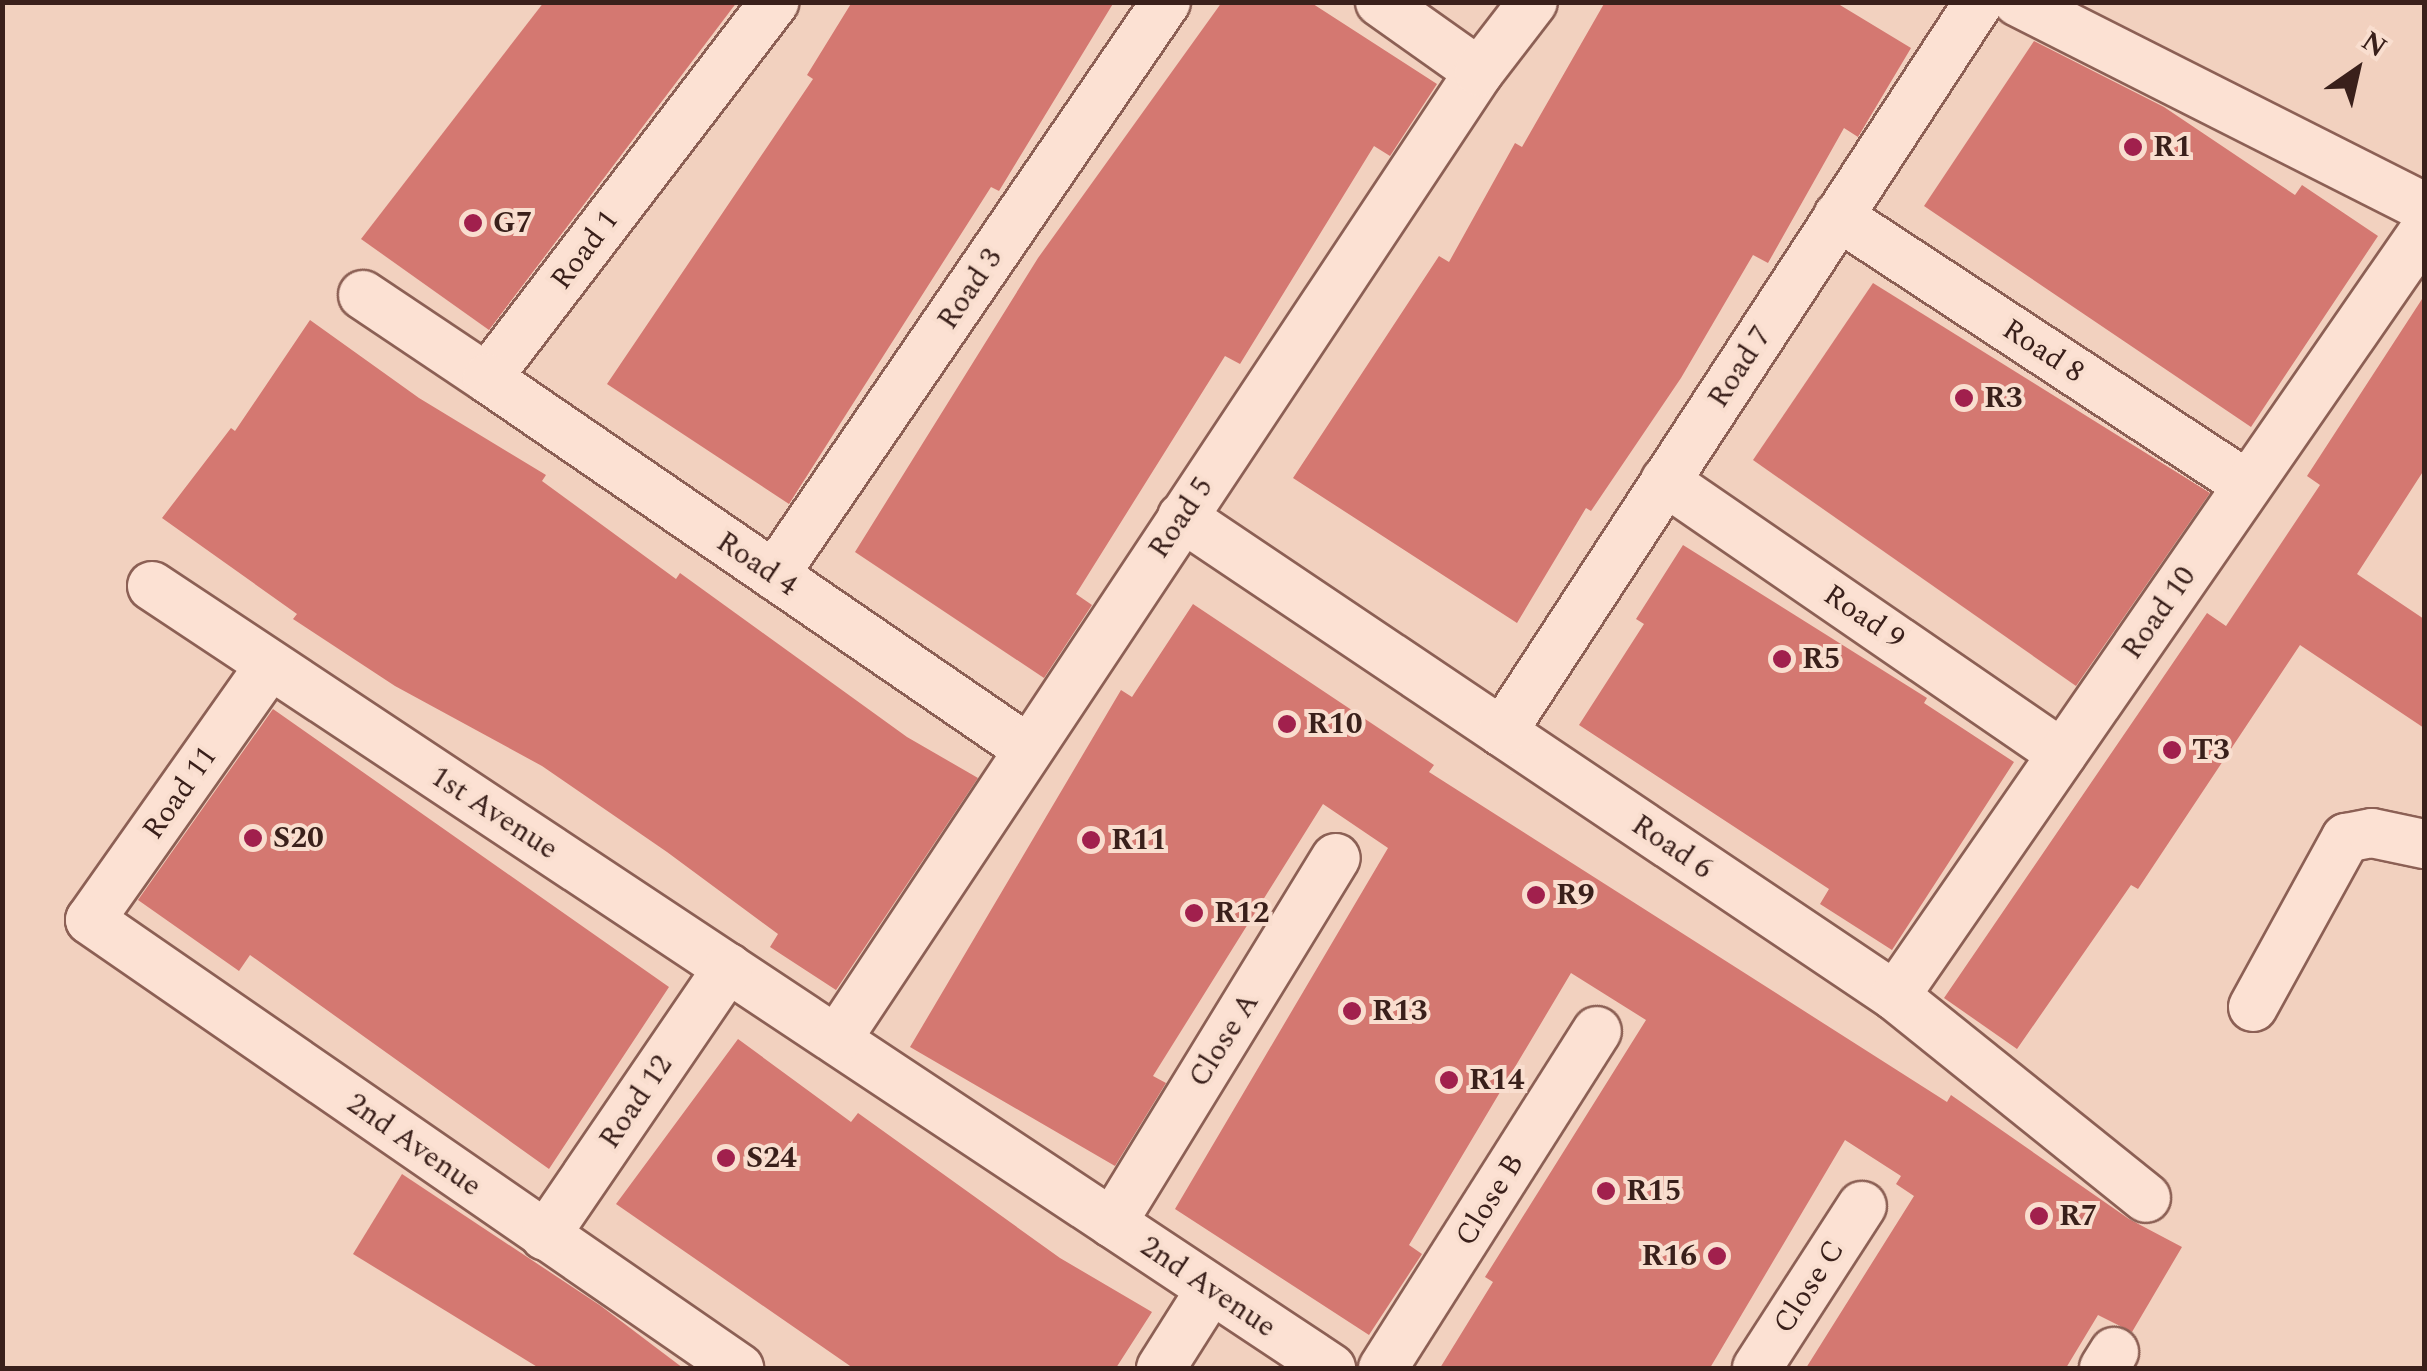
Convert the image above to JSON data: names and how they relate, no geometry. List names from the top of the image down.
{
  "streets": {
    "street": [
      "Road 1",
      "Road 3",
      "Road 8",
      "Road 7",
      "Road 5",
      "Road 4",
      "Road 10",
      "Road 9",
      "Road 11",
      "1st Avenue",
      "Road 6",
      "Close A",
      "Road 12",
      "2nd Avenue",
      "Close B",
      "Close C"
    ]
  },
  "crossings": [
    ["Road 1", "Road 4"],
    ["Road 3", "Road 4"],
    ["Road 8", "Road 7"],
    ["Road 8", "Road 10"],
    ["Road 7", "Road 9"],
    ["Road 7", "Road 6"],
    ["Road 5", "Road 4"],
    ["Road 5", "1st Avenue"],
    ["Road 5", "Road 6"],
    ["Road 5", "2nd Avenue"],
    ["Road 10", "Road 9"],
    ["Road 10", "Road 6"],
    ["Road 11", "1st Avenue"],
    ["Road 11", "2nd Avenue"],
    ["1st Avenue", "Road 12"],
    ["1st Avenue", "2nd Avenue"],
    ["Close A", "2nd Avenue"],
    ["Road 12", "2nd Avenue"]
  ],
  "places": [
    "R1",
    "G7",
    "R3",
    "R5",
    "R10",
    "T3",
    "S20",
    "R11",
    "R9",
    "R12",
    "R13",
    "R14",
    "S24",
    "R15",
    "R7",
    "R16"
  ],
  "north": "top right"
}
